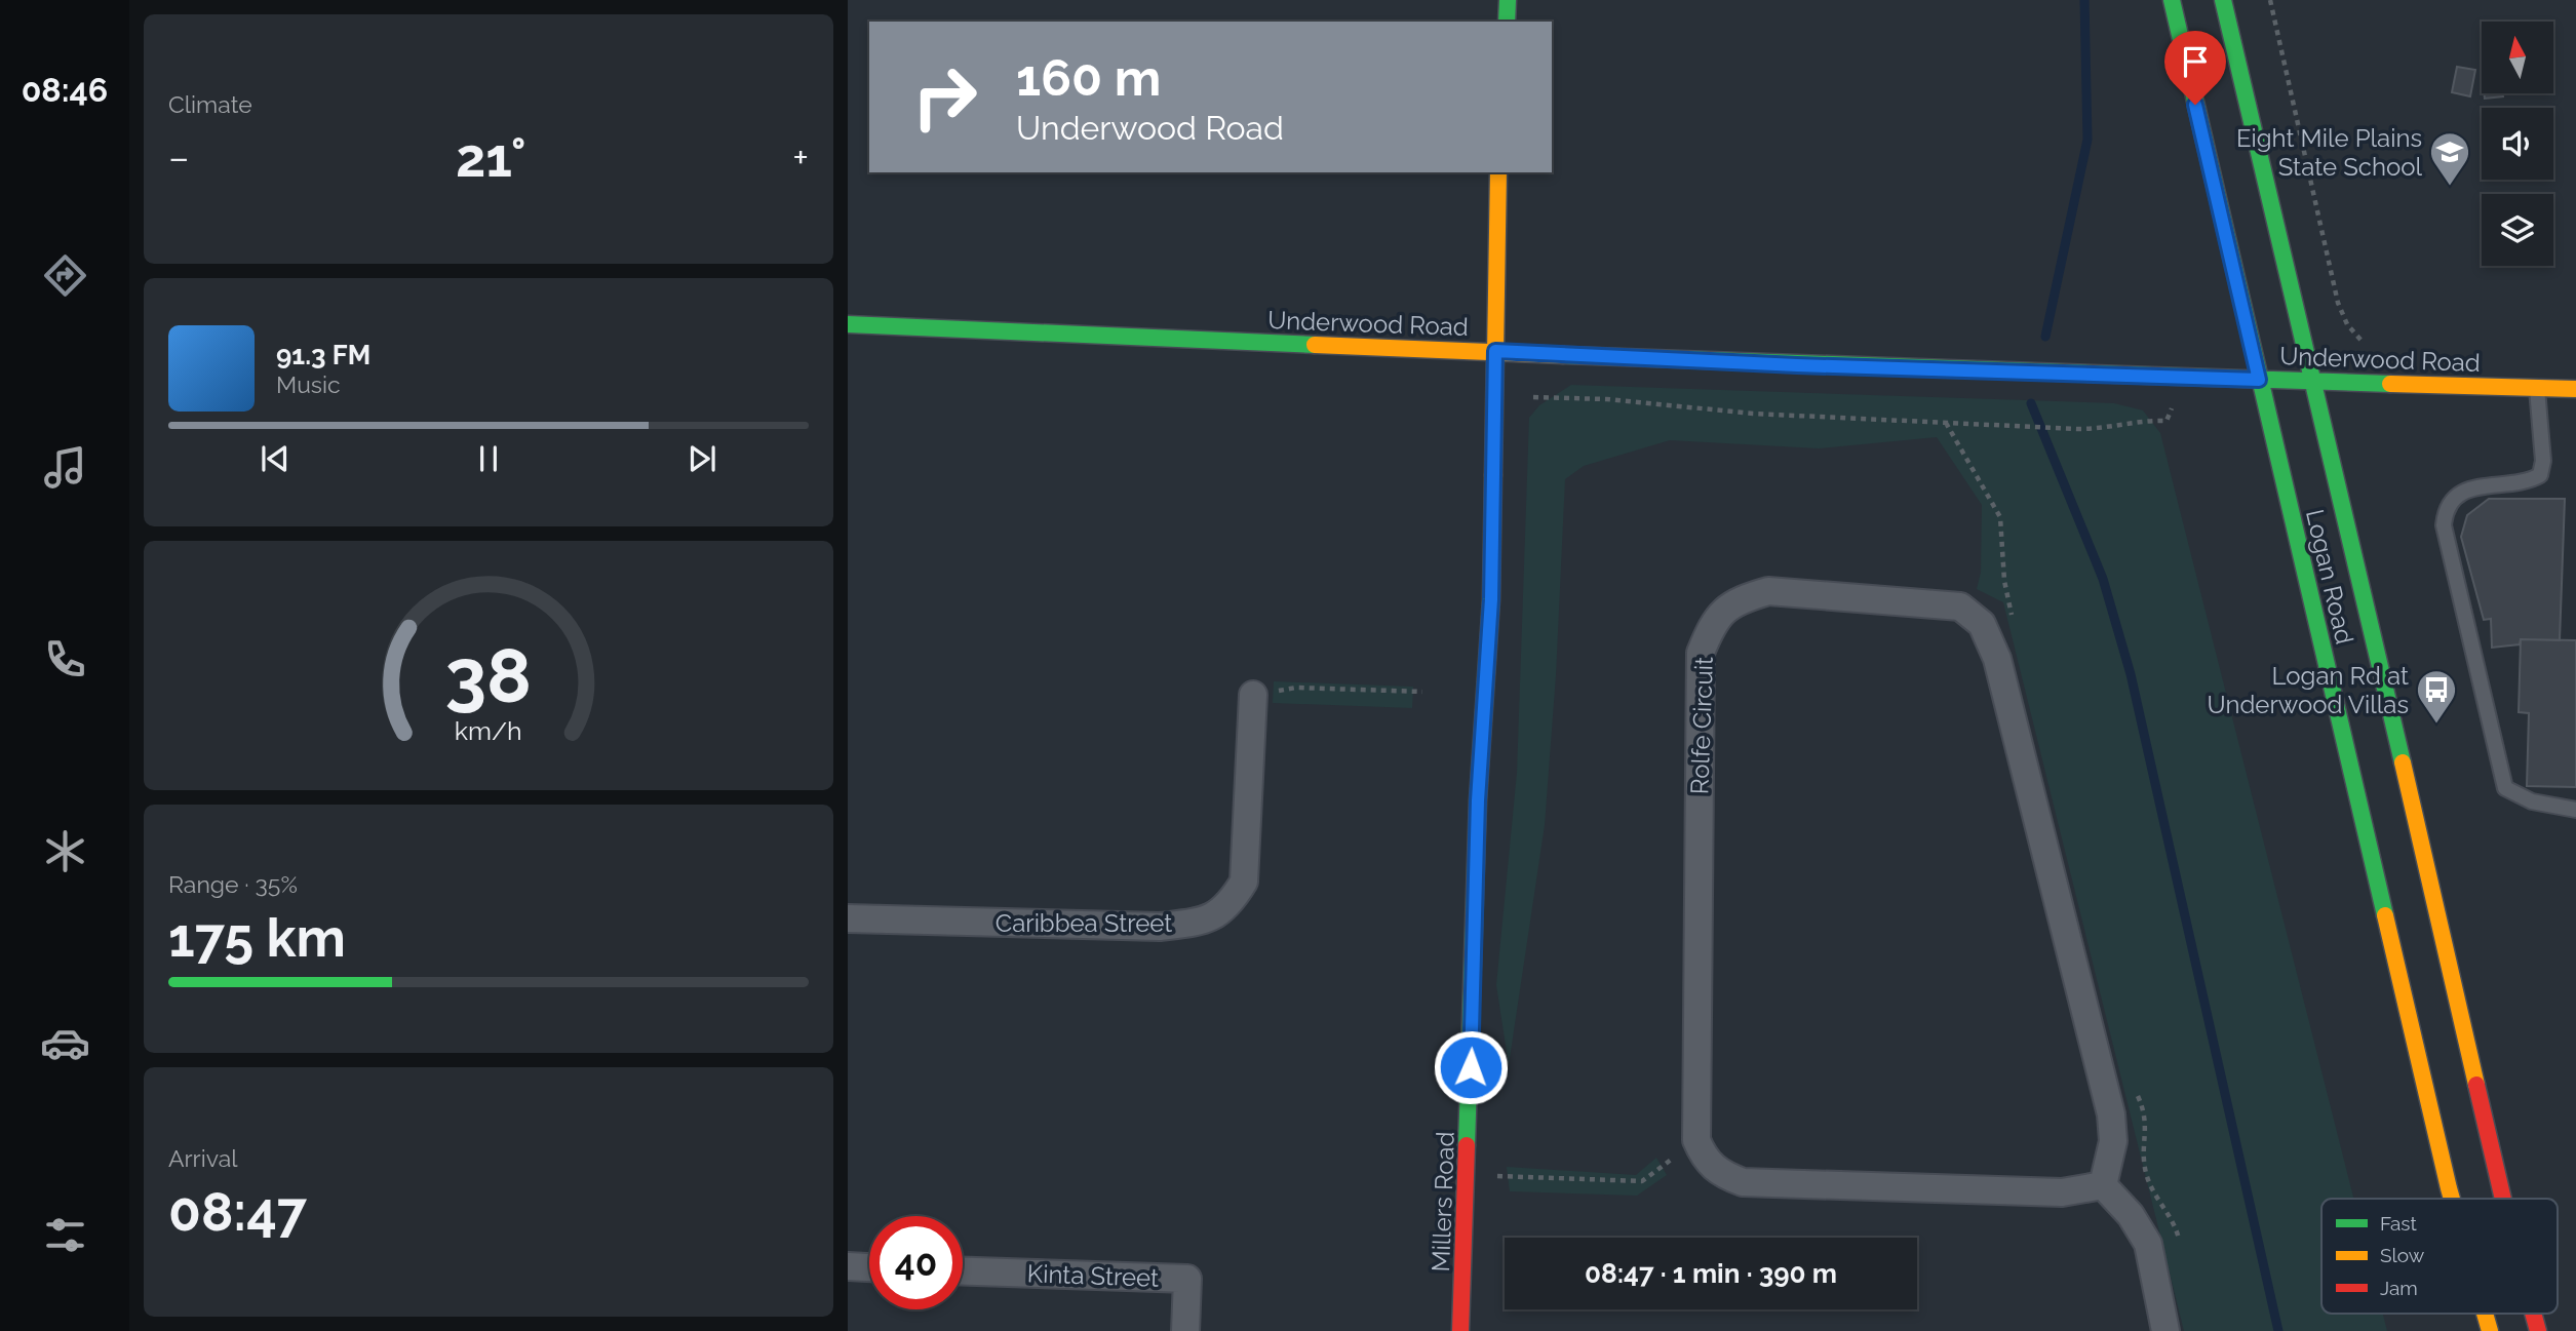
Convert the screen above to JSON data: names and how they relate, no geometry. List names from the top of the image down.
{
  "streets": {
    "main road": ["Underwood Road", "Logan Road", "Millers Road"],
    "street": ["Rolfe Circuit", "Caribbea Street", "Kinta Street"]
  },
  "crossings": [
    ["Underwood Road", "Logan Road"],
    ["Underwood Road", "Millers Road"]
  ],
  "places": {
    "school or university": ["Eight Mile Plains State School"],
    "bus stop": ["Logan Rd at Underwood Villas"]
  },
  "legend": ["Fast", "Slow", "Jam"],
  "north": "top",
  "page": {
    "tabs": "08:46",
    "tile": [
      "Climate",
      ["Range · 35%", "175 km"],
      ["Arrival", "08:47"]
    ],
    "turn": ["160 m", "Underwood Road"],
    "heat": ["−", "21°", "+"],
    "song": ["91.3 FM", "Music"],
    "limit": "40",
    "trip": "08:47 · 1 min · 390 m",
    "gauge": ["38", "km/h"]
  }
}
